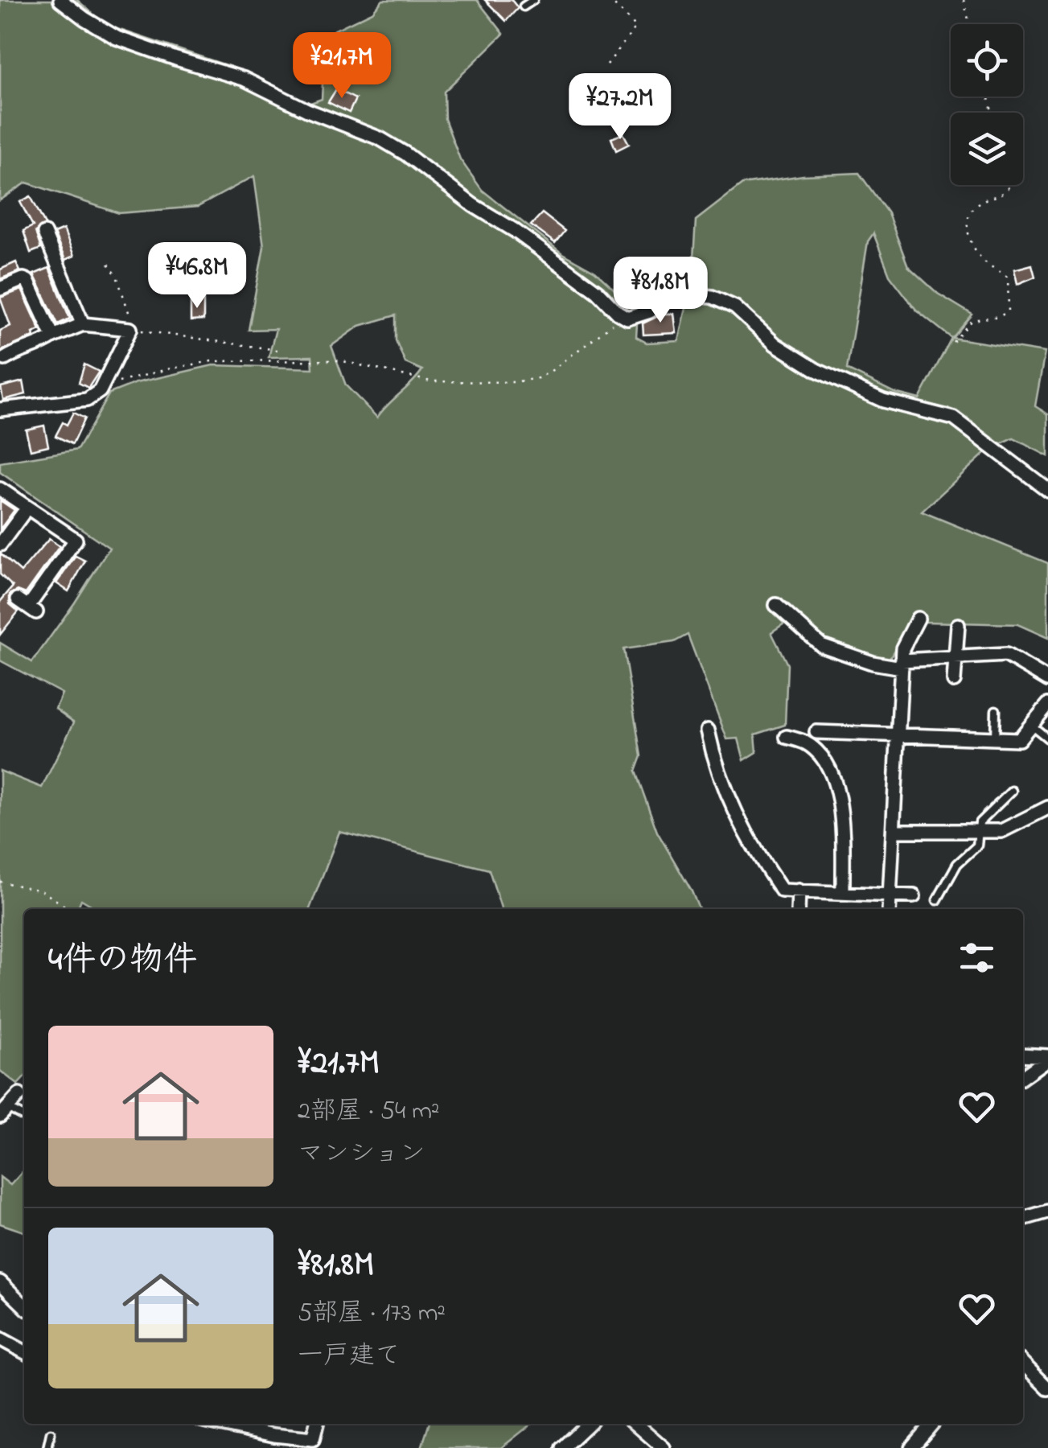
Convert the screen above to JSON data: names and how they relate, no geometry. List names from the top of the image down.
{
  "page": {
    "price": [
      "¥21.7M",
      "¥27.2M",
      "¥46.8M",
      "¥81.8M"
    ],
    "heading": "4件の物件",
    "list": [
      {
        "name": "¥21.7M",
        "note": "2部屋 · 54 m² · マンション"
      },
      {
        "name": "¥81.8M",
        "note": "5部屋 · 173 m² · 一戸建て"
      }
    ]
  }
}
